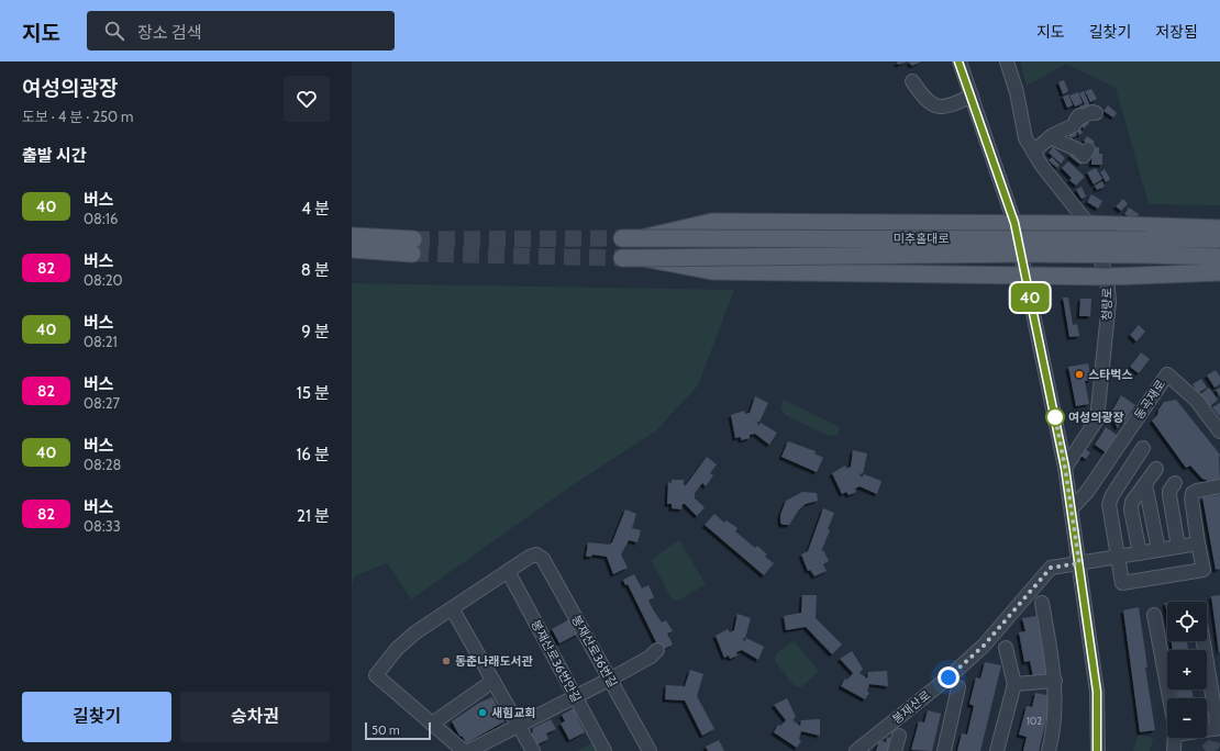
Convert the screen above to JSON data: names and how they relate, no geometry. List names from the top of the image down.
{
  "streets": {
    "main road": ["미추홀대로"],
    "street": [
      "청량로",
      "동곡재로",
      "봉재산로36번길",
      "봉재산로36번안길",
      "봉재산로"
    ]
  },
  "crossings": [
    ["봉재산로36번길", "봉재산로36번안길"]
  ],
  "places": [
    "스타벅스",
    "여성의광장",
    "동춘나래도서관",
    "새힘교회"
  ],
  "lines": ["bus line 40"],
  "house_numbers": ["102"],
  "scale_bar": "50 m",
  "page": {
    "header": "지도",
    "search": "장소 검색",
    "nav": ["지도", "길찾기", "저장됨"],
    "heading": [
      ["여성의광장", "도보 · 4 분 · 250 m"],
      "출발 시간"
    ],
    "on_map": "40",
    "list": [
      {
        "mark": "40",
        "name": "버스",
        "note": "08:16",
        "value": "4 분"
      },
      {
        "mark": "82",
        "name": "버스",
        "note": "08:20",
        "value": "8 분"
      },
      {
        "mark": "40",
        "name": "버스",
        "note": "08:21",
        "value": "9 분"
      },
      {
        "mark": "82",
        "name": "버스",
        "note": "08:27",
        "value": "15 분"
      },
      {
        "mark": "40",
        "name": "버스",
        "note": "08:28",
        "value": "16 분"
      },
      {
        "mark": "82",
        "name": "버스",
        "note": "08:33",
        "value": "21 분"
      }
    ],
    "map_buttons": ["+", "−"],
    "buttons": ["길찾기", "승차권"],
    "scale": "50 m"
  }
}
